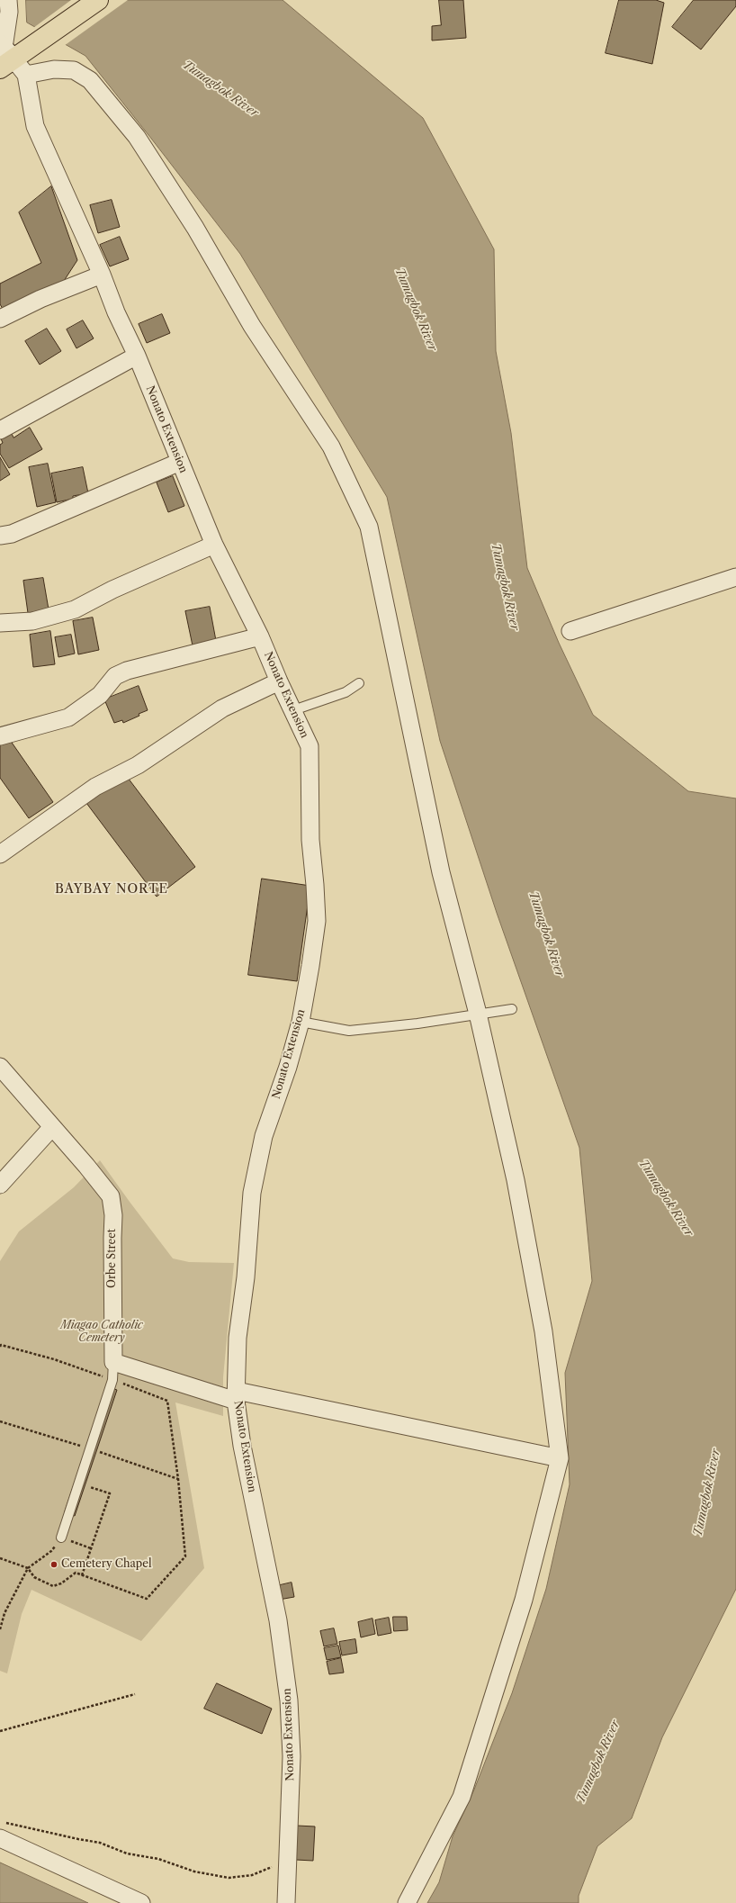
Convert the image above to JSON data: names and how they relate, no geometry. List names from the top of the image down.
{
  "streets": {
    "street": ["Nonato Extension", "Orbe Street"]
  },
  "districts": ["BAYBAY NORTE"],
  "water": ["Tumagbok River"],
  "parks": ["Miagao Catholic Cemetery"],
  "places": ["Cemetery Chapel"]
}
